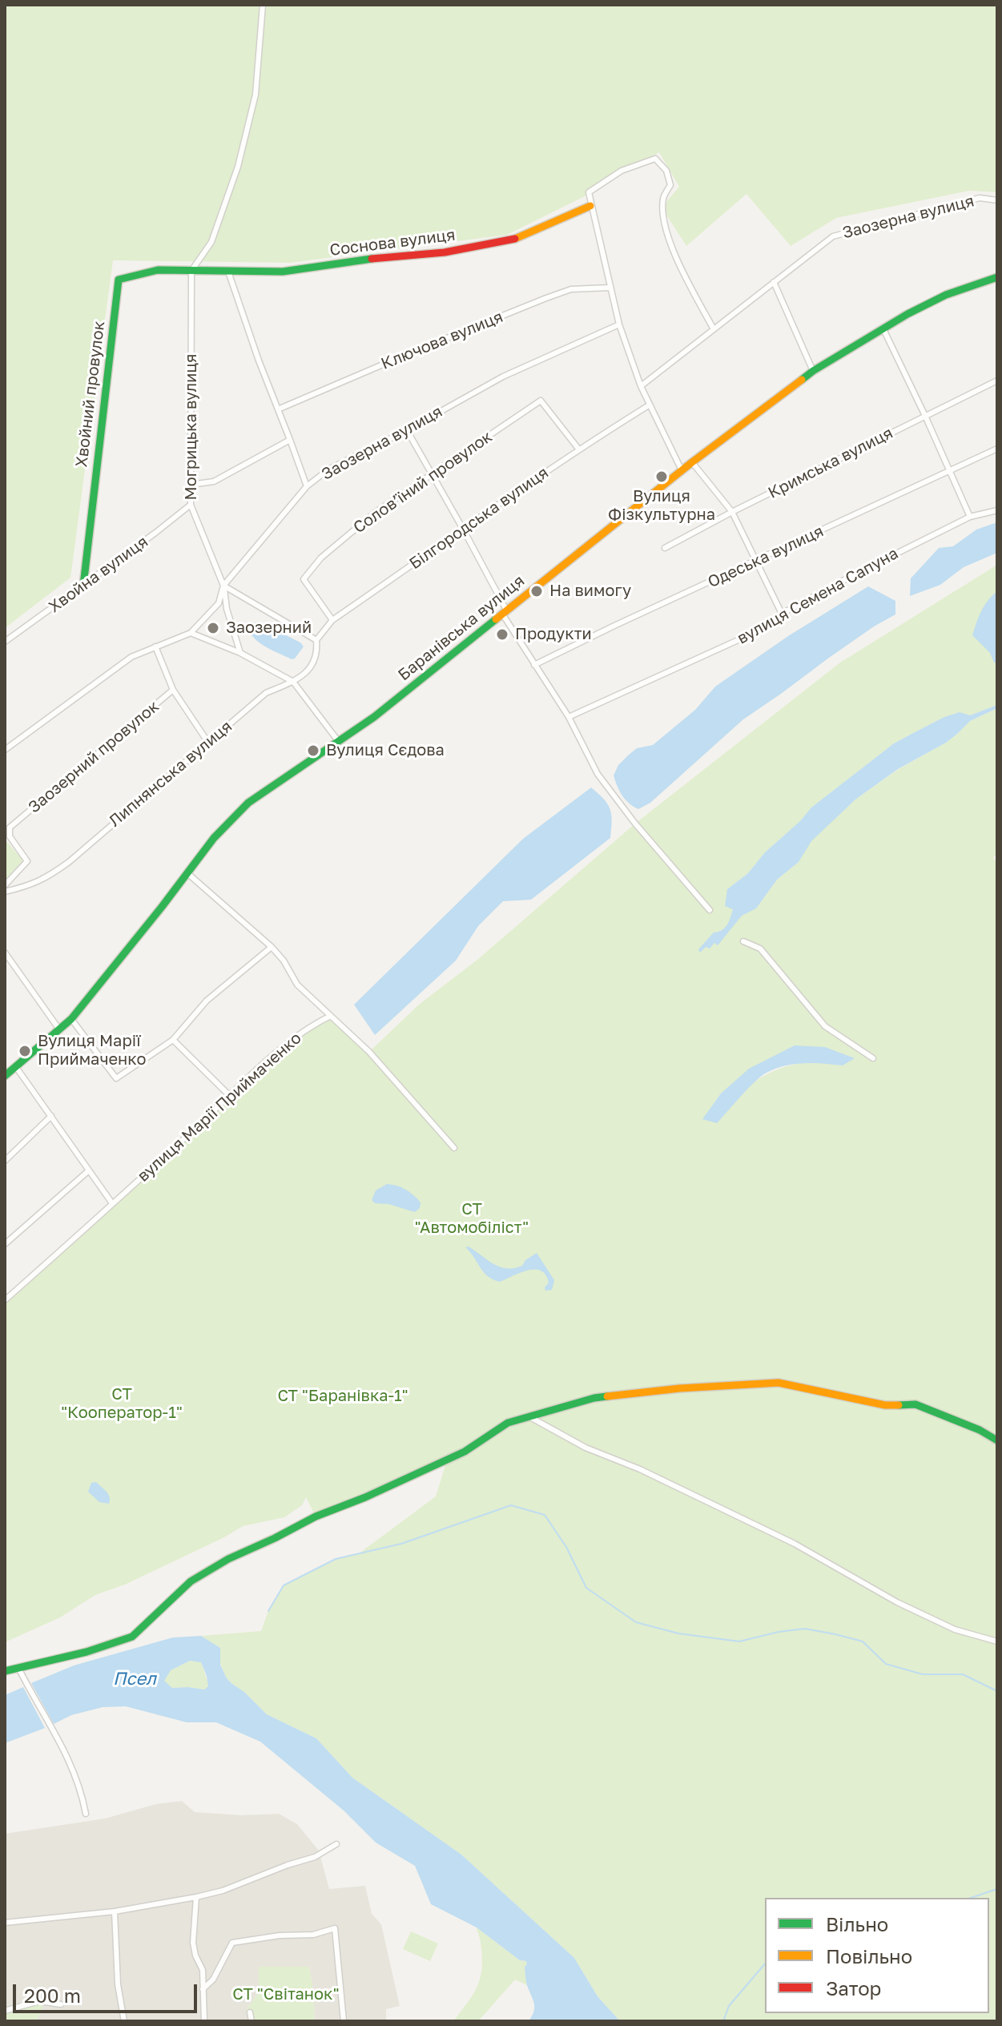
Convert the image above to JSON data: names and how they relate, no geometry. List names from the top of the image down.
{
  "streets": {
    "street": [
      "Заозерна вулиця",
      "Соснова вулиця",
      "Ключова вулиця",
      "Хвойний провулок",
      "Могрицька вулиця",
      "Кримська вулиця",
      "Соловʼїний провулок",
      "Білгородська вулиця",
      "Одеська вулиця",
      "Хвойна вулиця",
      "вулиця Семена Сапуна",
      "Баранівська вулиця",
      "Заозерний провулок",
      "Липнянська вулиця",
      "вулиця Марії Приймаченко"
    ]
  },
  "crossings": [
    ["Заозерна вулиця", "Могрицька вулиця"],
    ["Соснова вулиця", "Хвойний провулок"],
    ["Соснова вулиця", "Могрицька вулиця"],
    ["Хвойний провулок", "Могрицька вулиця"],
    ["Хвойний провулок", "Хвойна вулиця"],
    ["Могрицька вулиця", "Хвойна вулиця"],
    ["Соловʼїний провулок", "Білгородська вулиця"],
    ["Білгородська вулиця", "Липнянська вулиця"]
  ],
  "water": ["Псел"],
  "parks": [
    "СТ \"Автомобіліст\"",
    "СТ \"Кооператор-1\"",
    "СТ \"Баранівка-1\"",
    "СТ \"Світанок\""
  ],
  "places": [
    "Вулиця Фізкультурна",
    "На вимогу",
    "Заозерний",
    "Продукти",
    "Вулиця Сєдова",
    "Вулиця Марії Приймаченко"
  ],
  "legend": ["Вільно", "Повільно", "Затор"],
  "scale_bar": "200 m"
}
